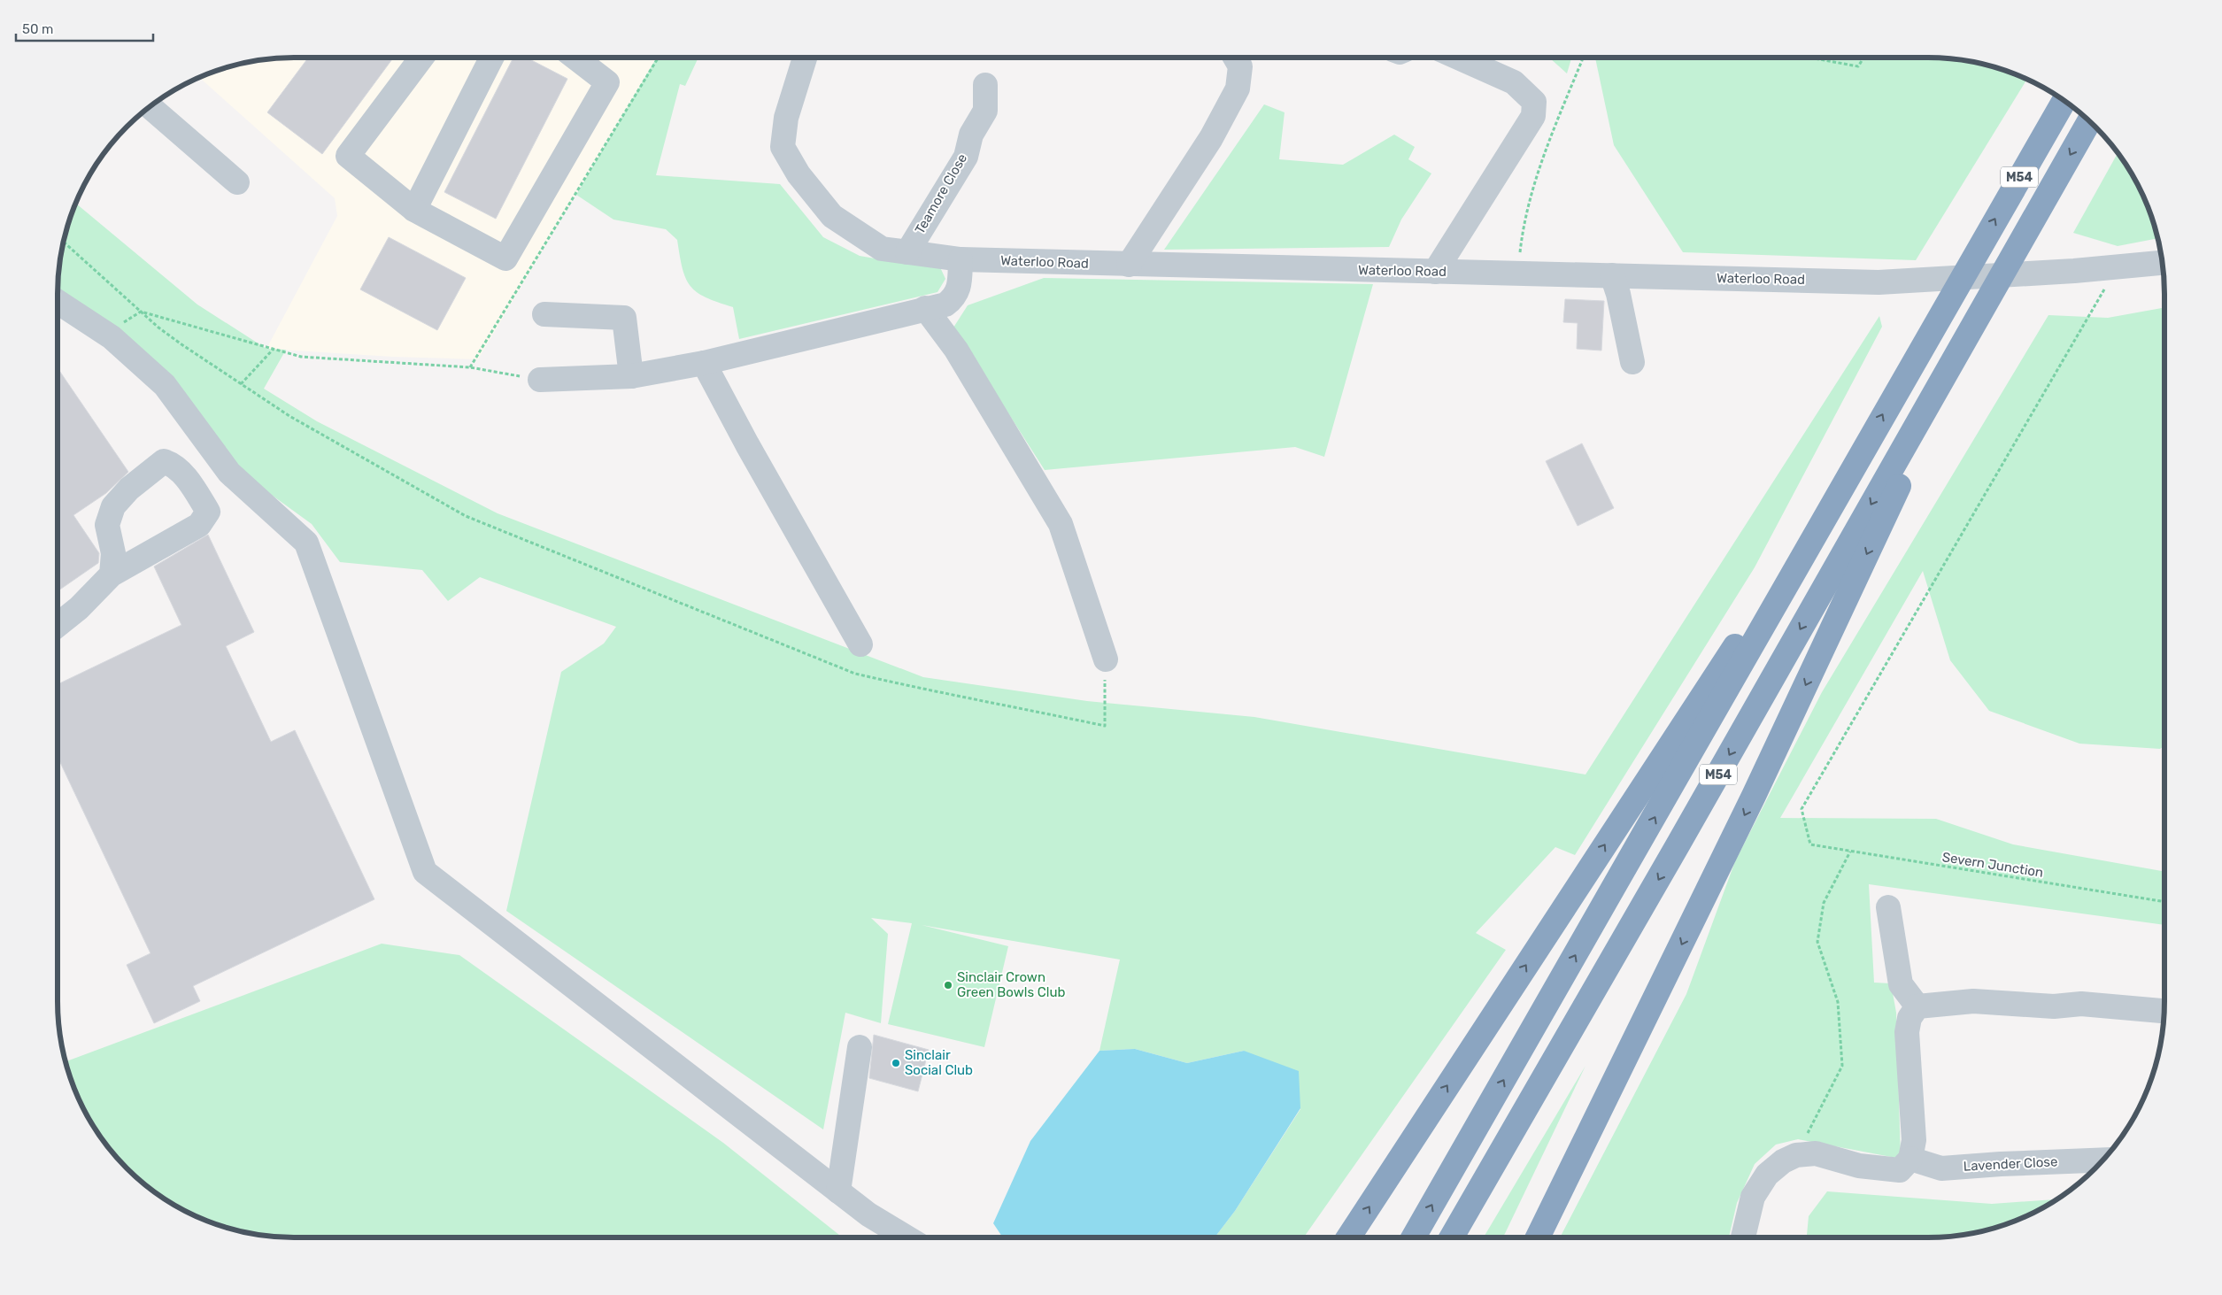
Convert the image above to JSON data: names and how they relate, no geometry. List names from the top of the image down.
{
  "streets": {
    "highway": ["M54"],
    "street": ["Teamore Close", "Waterloo Road", "Lavender Close"],
    "path": ["Severn Junction"]
  },
  "crossings": [
    ["Teamore Close", "Waterloo Road"],
    ["Waterloo Road", "Severn Junction"]
  ],
  "places": ["Sinclair Crown Green Bowls Club", "Sinclair Social Club"],
  "scale_bar": "50 m"
}
